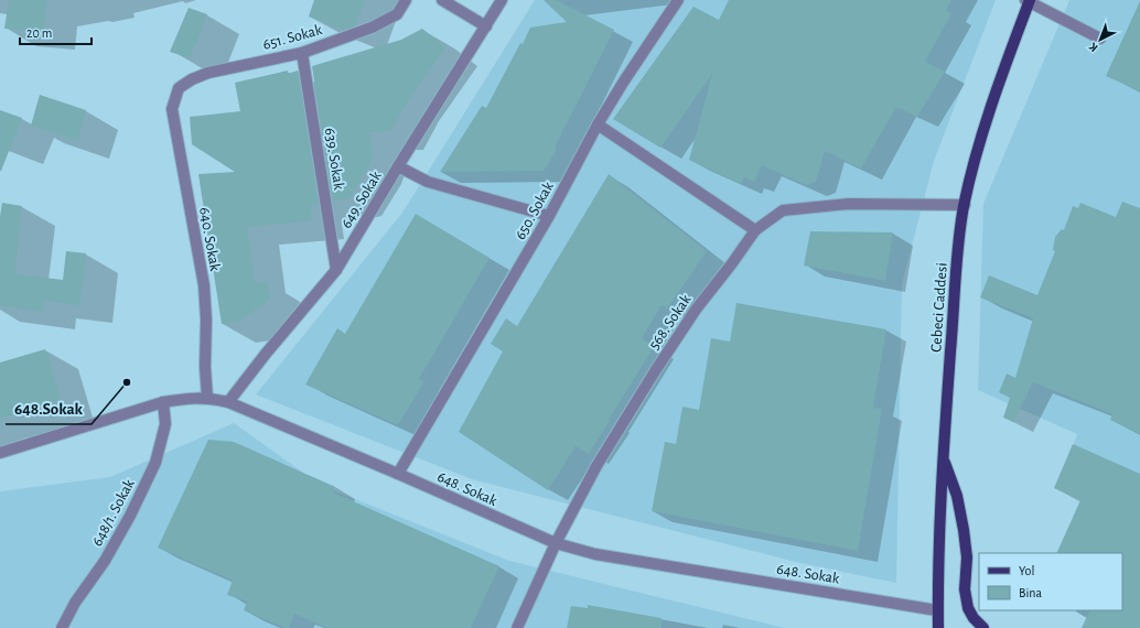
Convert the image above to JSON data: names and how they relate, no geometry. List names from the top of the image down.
{
  "streets": {
    "main road": ["Cebeci Caddesi"],
    "street": [
      "651. Sokak",
      "639. Sokak",
      "649. Sokak",
      "650. Sokak",
      "640. Sokak",
      "568. Sokak",
      "648. Sokak",
      "648/1. Sokak"
    ]
  },
  "crossings": [
    ["651. Sokak", "639. Sokak"],
    ["651. Sokak", "640. Sokak"],
    ["639. Sokak", "649. Sokak"],
    ["649. Sokak", "648. Sokak"],
    ["650. Sokak", "648. Sokak"],
    ["640. Sokak", "648. Sokak"],
    ["Cebeci Caddesi", "568. Sokak"],
    ["Cebeci Caddesi", "648. Sokak"],
    ["568. Sokak", "648. Sokak"],
    ["648. Sokak", "648/1. Sokak"]
  ],
  "places": ["648.Sokak"],
  "legend": ["Yol", "Bina"],
  "scale_bar": "20 m",
  "north": "bottom left"
}
